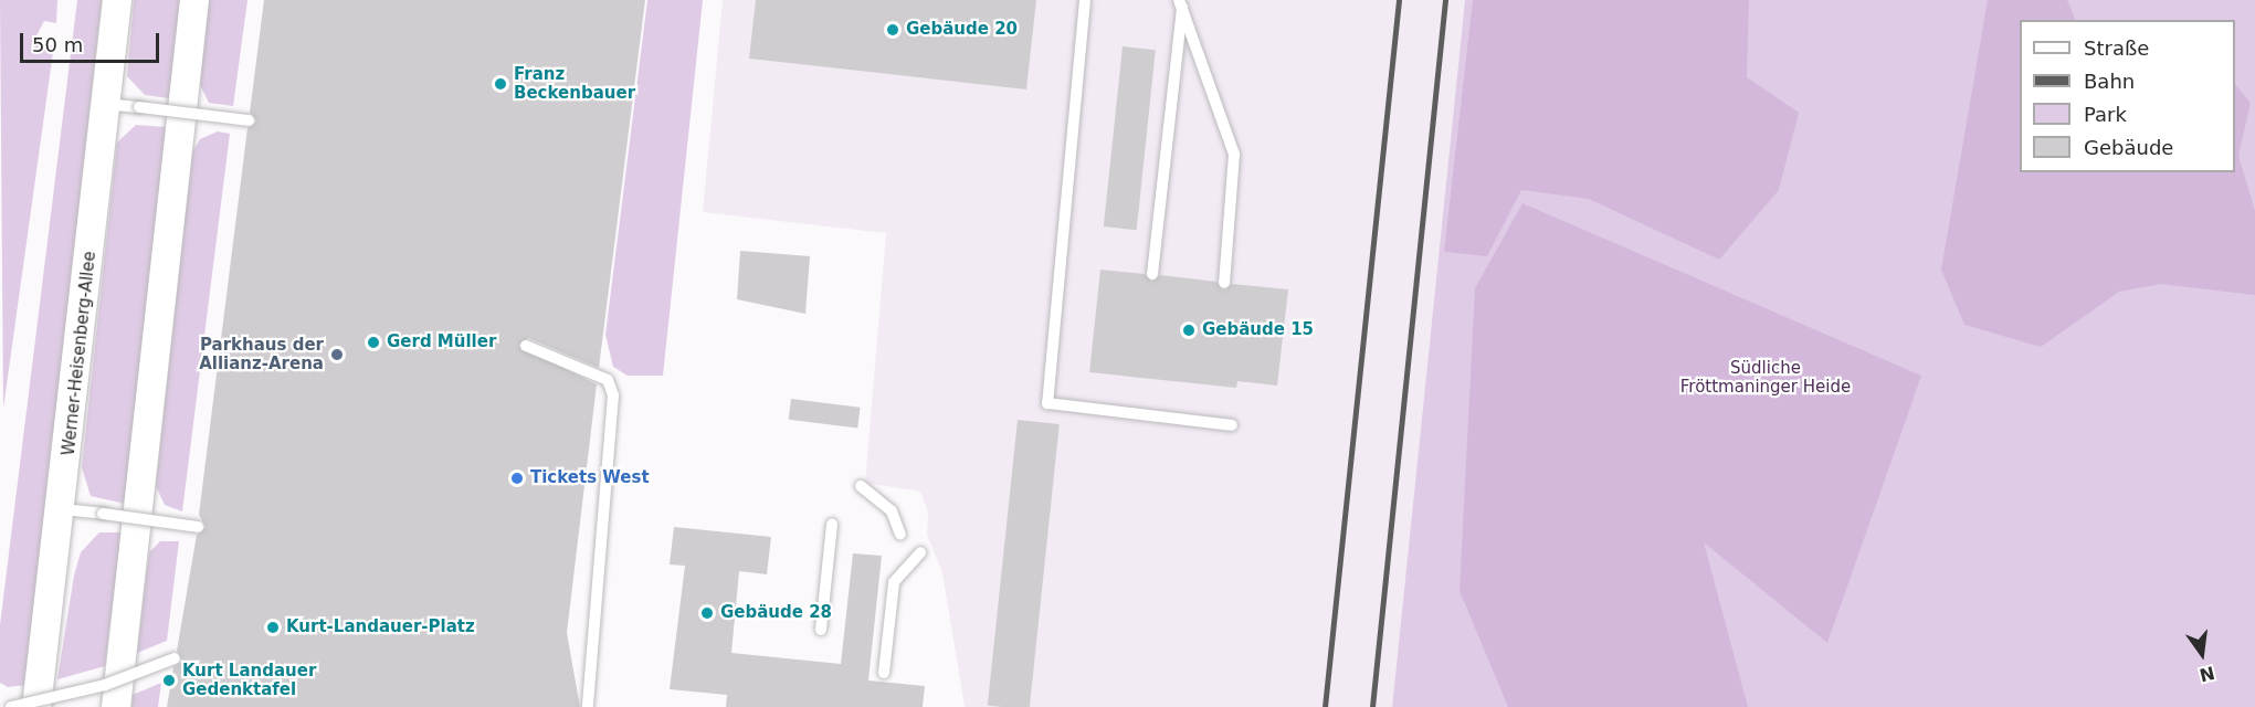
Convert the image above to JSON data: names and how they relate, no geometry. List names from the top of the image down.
{
  "streets": {
    "street": ["Werner-Heisenberg-Allee"]
  },
  "parks": ["Südliche Fröttmaninger Heide"],
  "places": [
    "Gebäude 20",
    "Franz Beckenbauer",
    "Gebäude 15",
    "Gerd Müller",
    "Parkhaus der Allianz-Arena",
    "Tickets West",
    "Gebäude 28",
    "Kurt-Landauer-Platz",
    "Kurt Landauer Gedenktafel"
  ],
  "legend": [
    "Straße",
    "Bahn",
    "Park",
    "Gebäude"
  ],
  "scale_bar": "50 m",
  "north": "bottom"
}
